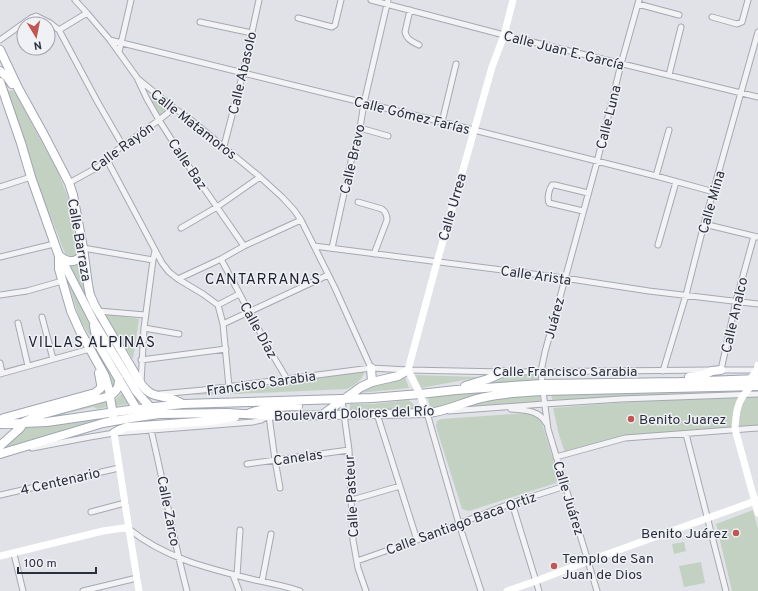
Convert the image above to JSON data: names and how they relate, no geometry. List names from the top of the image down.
{
  "streets": {
    "main road": ["Calle Barraza", "Boulevard Dolores del Río"],
    "street": [
      "Calle Juan E. García",
      "Calle Abasolo",
      "Calle Gómez Farías",
      "Calle Luna",
      "Calle Matamoros",
      "Calle Rayón",
      "Calle Bravo",
      "Calle Baz",
      "Calle Mina",
      "Calle Urrea",
      "Calle Arista",
      "Calle Analco",
      "Juárez",
      "Calle Díaz",
      "Calle Francisco Sarabia",
      "Francisco Sarabia",
      "Canelas",
      "4 Centenario",
      "Calle Pasteur",
      "Calle Juárez",
      "Calle Zarco",
      "Calle Santiago Baca Ortiz"
    ]
  },
  "crossings": [
    ["Calle Juan E. García", "Calle Luna"],
    ["Calle Juan E. García", "Calle Bravo"],
    ["Calle Juan E. García", "Calle Mina"],
    ["Calle Juan E. García", "Calle Urrea"],
    ["Calle Abasolo", "Calle Gómez Farías"],
    ["Calle Abasolo", "Calle Matamoros"],
    ["Calle Gómez Farías", "Calle Luna"],
    ["Calle Gómez Farías", "Calle Matamoros"],
    ["Calle Gómez Farías", "Calle Bravo"],
    ["Calle Gómez Farías", "Calle Mina"],
    ["Calle Gómez Farías", "Calle Urrea"],
    ["Calle Luna", "Juárez"],
    ["Calle Matamoros", "Calle Rayón"],
    ["Calle Matamoros", "Calle Baz"],
    ["Calle Matamoros", "Calle Arista"],
    ["Calle Rayón", "Calle Baz"],
    ["Calle Rayón", "Calle Barraza"],
    ["Calle Bravo", "Calle Arista"],
    ["Calle Mina", "Calle Arista"],
    ["Calle Mina", "Calle Francisco Sarabia"],
    ["Calle Urrea", "Calle Arista"],
    ["Calle Urrea", "Calle Francisco Sarabia"],
    ["Calle Barraza", "Francisco Sarabia"],
    ["Calle Arista", "Calle Analco"],
    ["Calle Arista", "Juárez"],
    ["Calle Analco", "Calle Francisco Sarabia"],
    ["Juárez", "Calle Francisco Sarabia"],
    ["Juárez", "Boulevard Dolores del Río"],
    ["Juárez", "Calle Juárez"],
    ["Calle Díaz", "Francisco Sarabia"],
    ["Calle Francisco Sarabia", "Francisco Sarabia"],
    ["Calle Francisco Sarabia", "Boulevard Dolores del Río"],
    ["Boulevard Dolores del Río", "Calle Pasteur"],
    ["Canelas", "Calle Pasteur"],
    ["Calle Pasteur", "Calle Santiago Baca Ortiz"],
    ["Calle Juárez", "Calle Santiago Baca Ortiz"]
  ],
  "districts": ["CANTARRANAS", "VILLAS ALPINAS"],
  "places": ["Benito Juarez", "Benito Juárez", "Templo de San Juan de Dios"],
  "scale_bar": "100 m",
  "north": "bottom"
}
